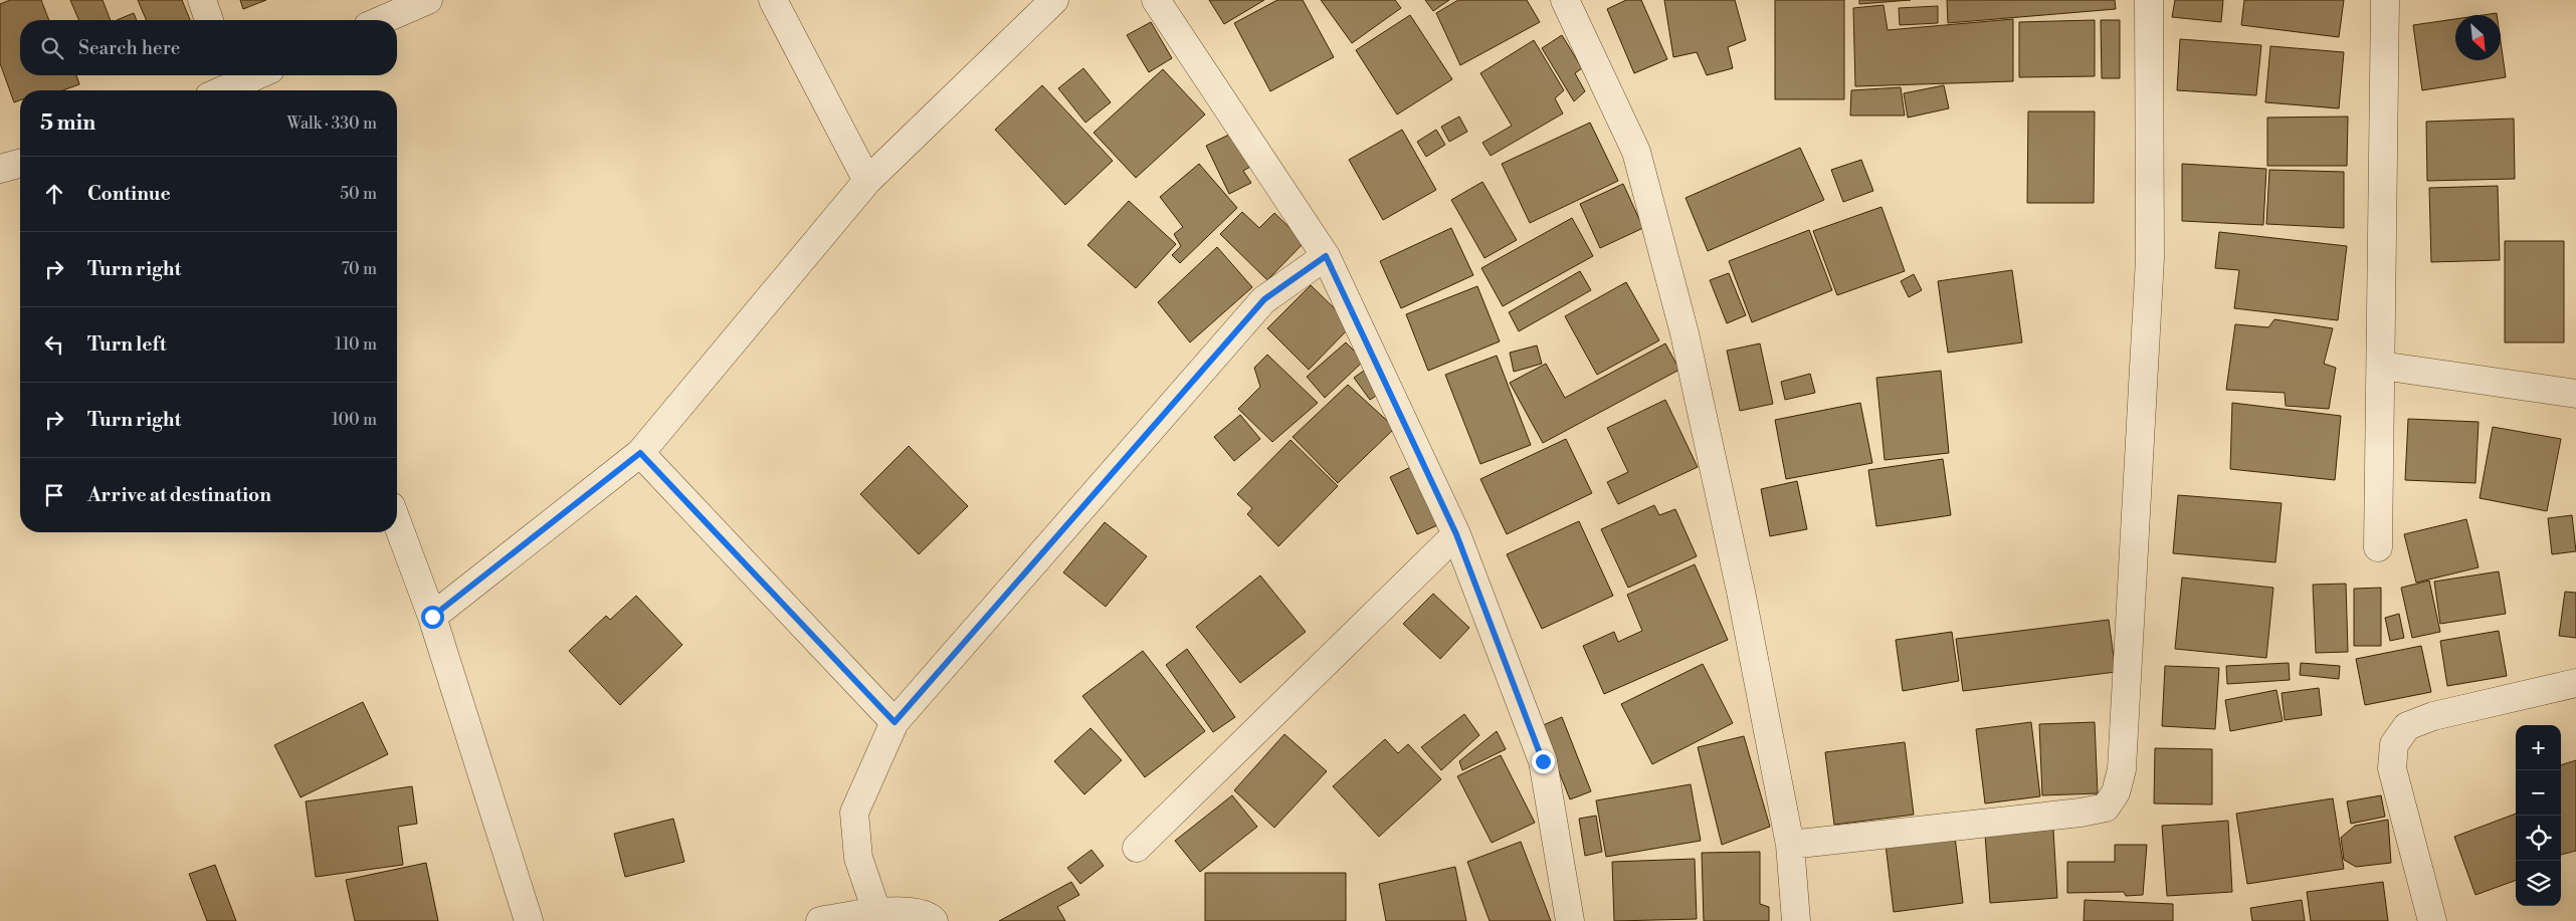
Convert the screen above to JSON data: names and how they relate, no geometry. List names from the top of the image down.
{
  "north": "bottom right",
  "page": {
    "search": "Search here",
    "heading": ["5 min", "Walk · 330 m"],
    "list": [
      ["Continue", "50 m"],
      ["Turn right", "70 m"],
      ["Turn left", "110 m"],
      ["Turn right", "100 m"],
      "Arrive at destination"
    ],
    "map_buttons": ["+", "−"]
  }
}
